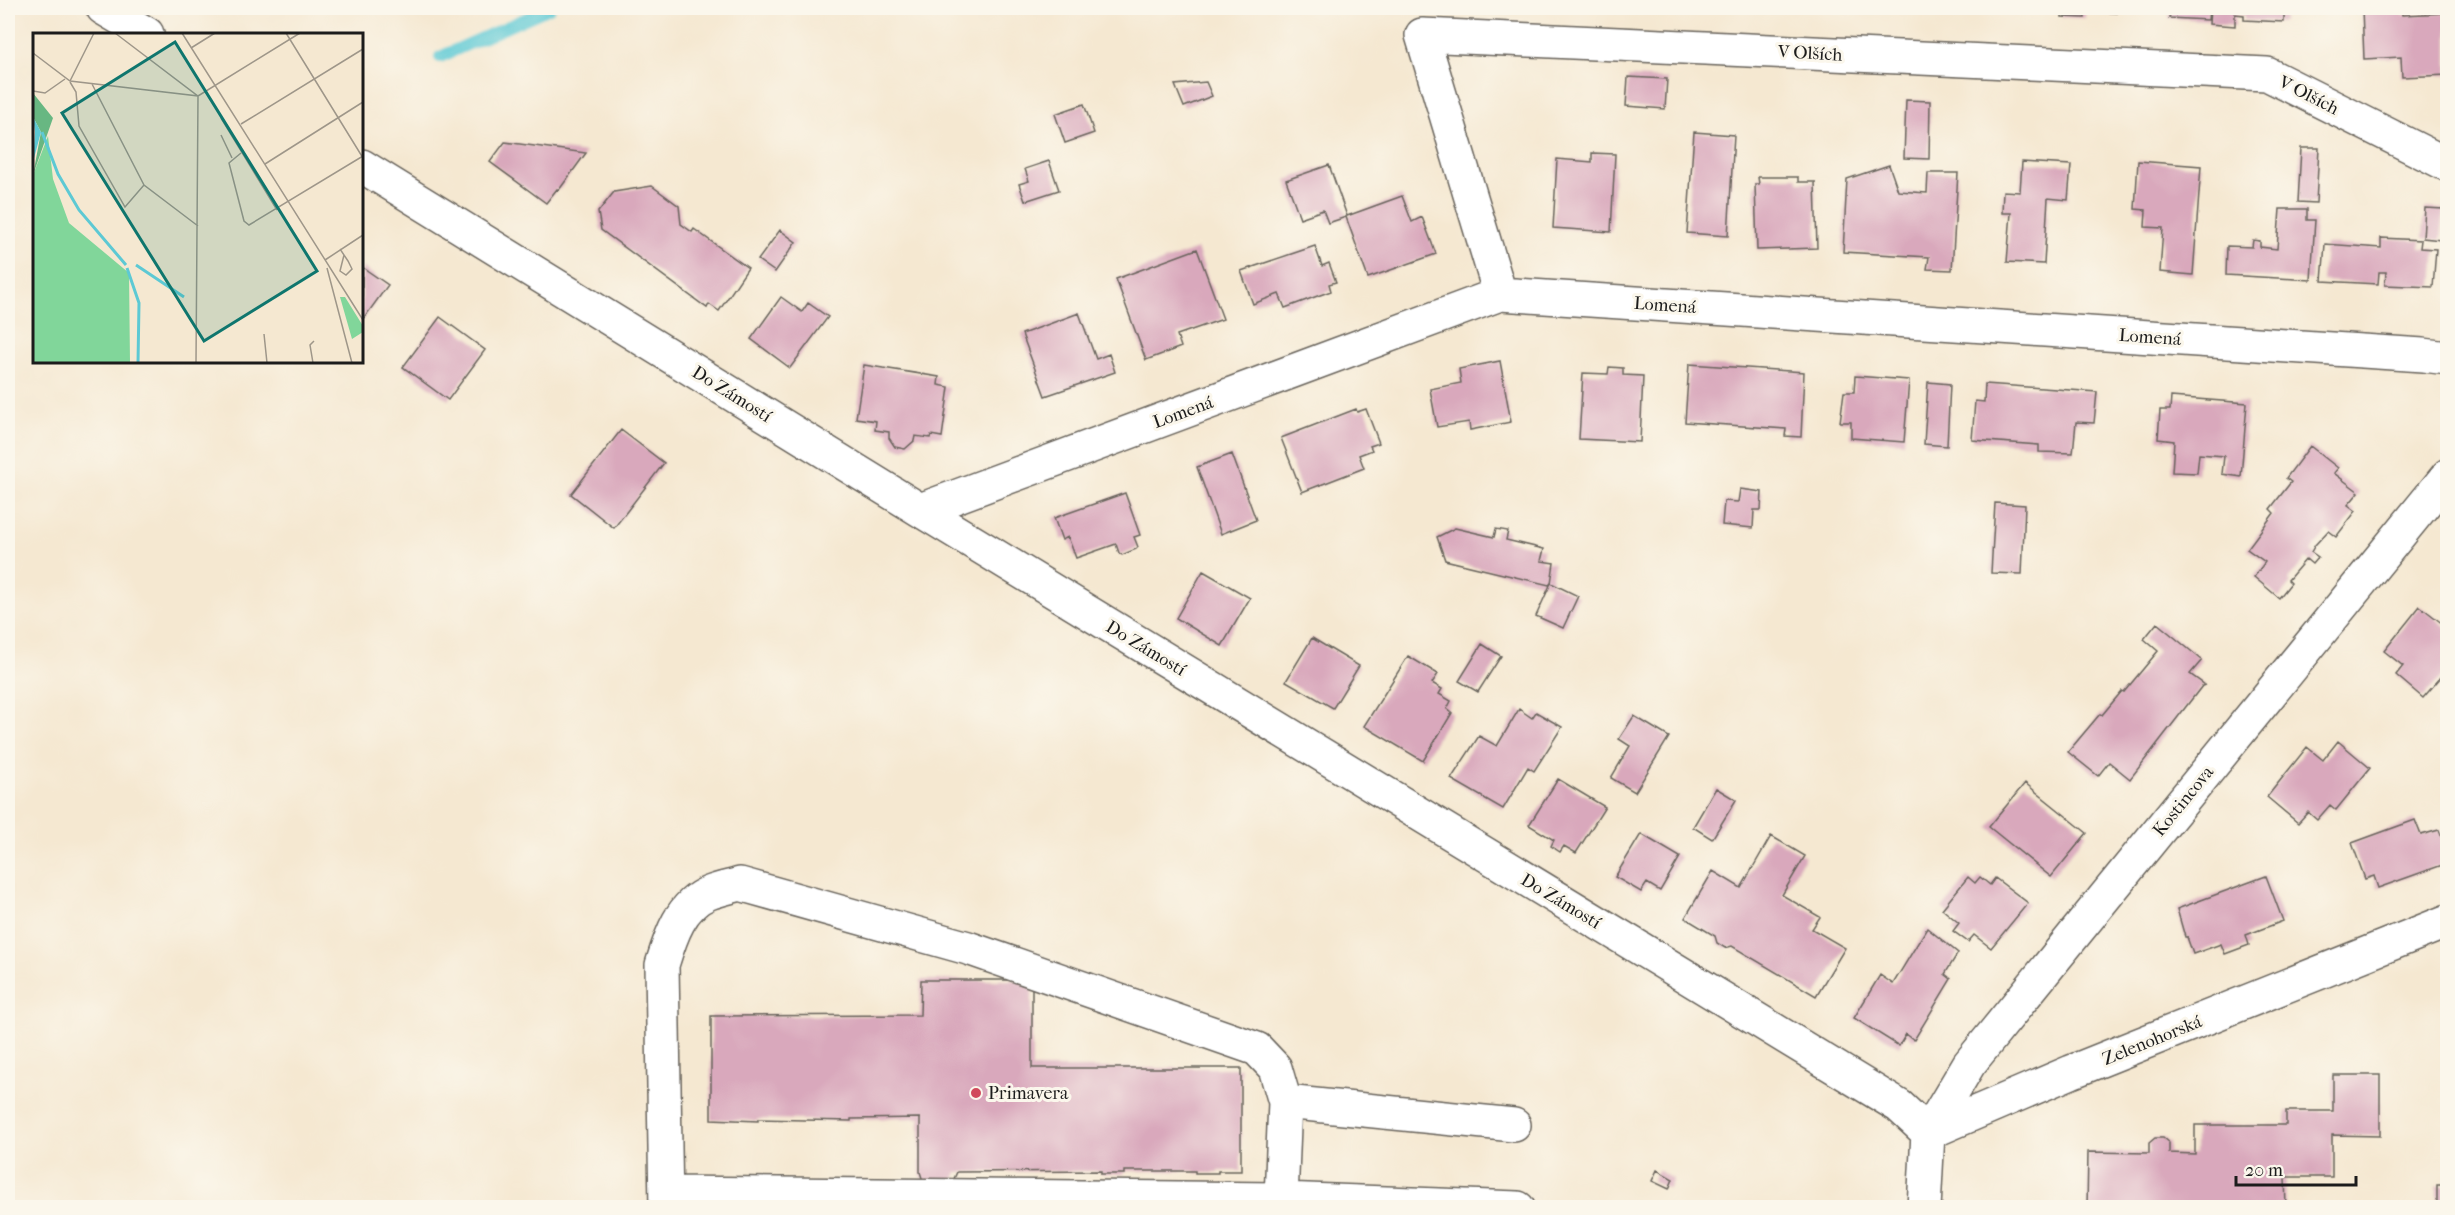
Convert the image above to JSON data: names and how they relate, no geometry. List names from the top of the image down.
{
  "streets": {
    "street": [
      "V Olších",
      "Lomená",
      "Do Zámostí",
      "Kostincova",
      "Zelenohorská"
    ]
  },
  "crossings": [
    ["V Olších", "Lomená"],
    ["Lomená", "Do Zámostí"],
    ["Do Zámostí", "Kostincova"],
    ["Do Zámostí", "Zelenohorská"],
    ["Kostincova", "Zelenohorská"]
  ],
  "places": ["Primavera"],
  "scale_bar": "20 m"
}
